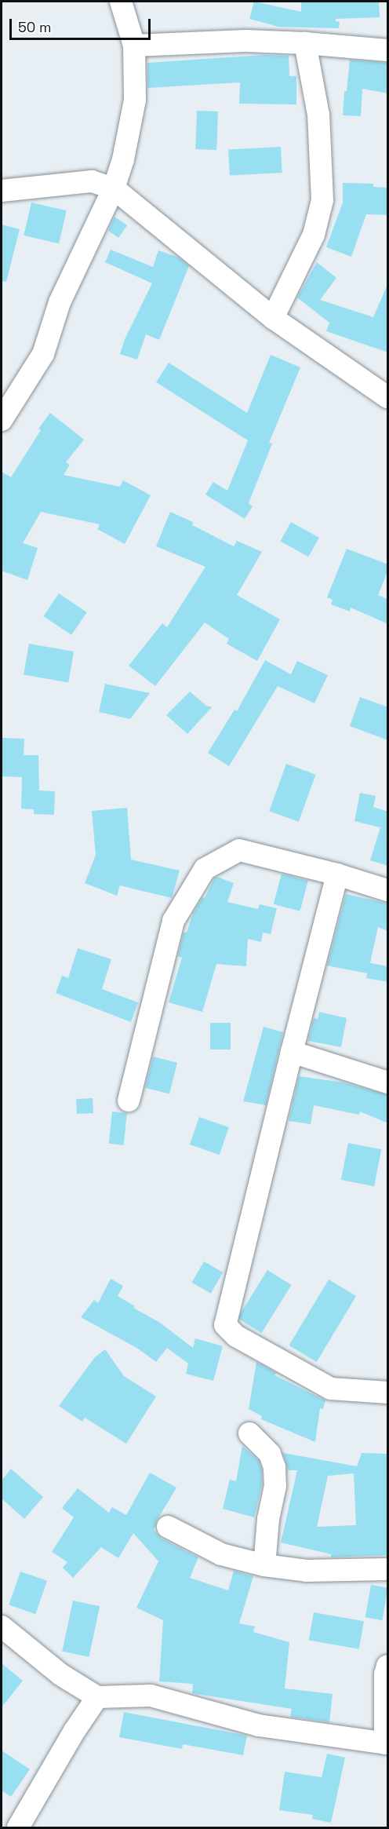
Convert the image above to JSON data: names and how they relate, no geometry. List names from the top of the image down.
{
  "scale_bar": "50 m"
}
